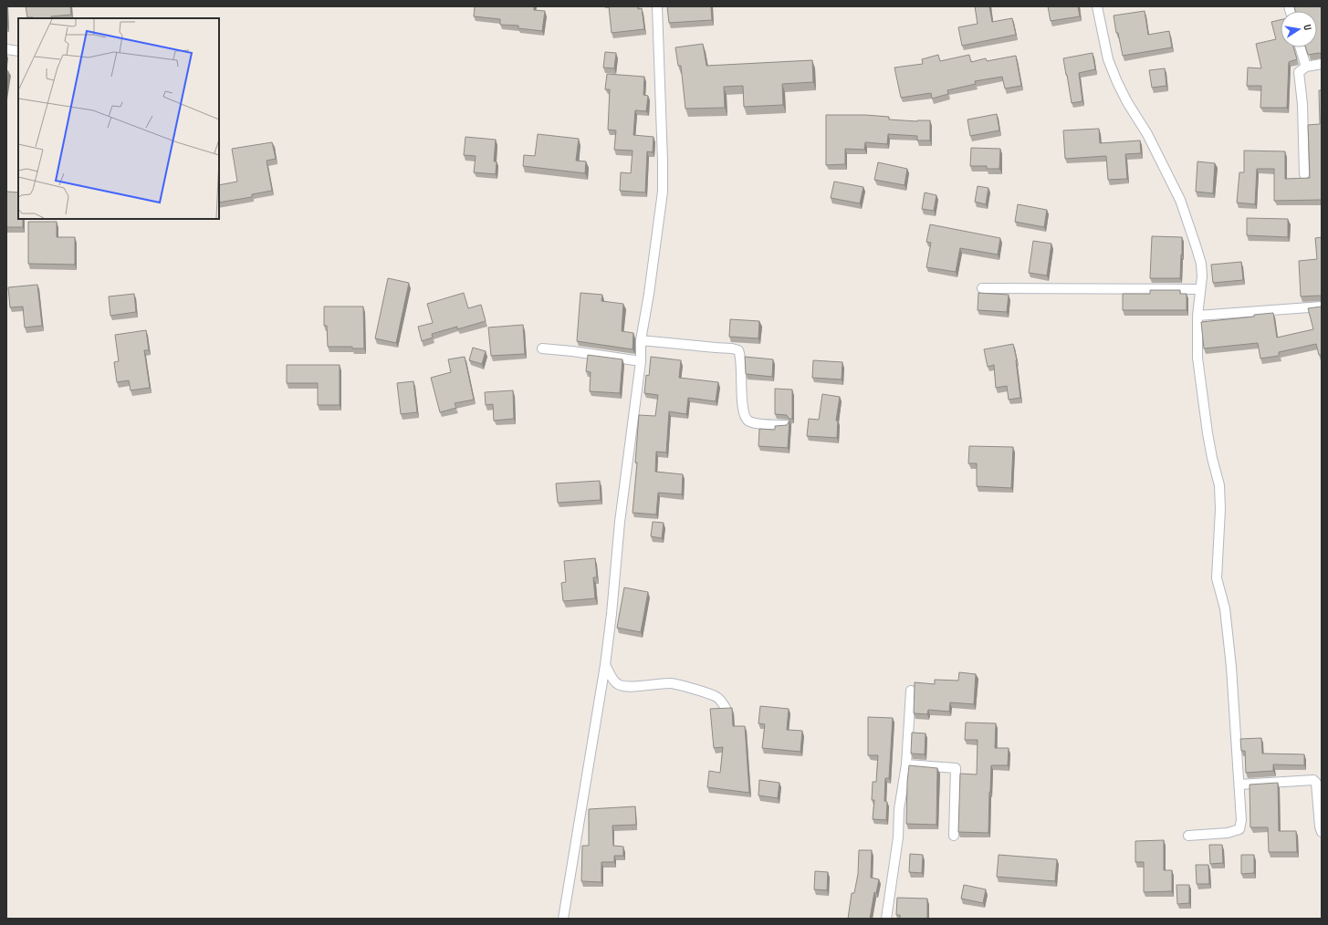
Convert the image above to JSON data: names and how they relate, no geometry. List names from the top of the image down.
{
  "north": "right"
}
